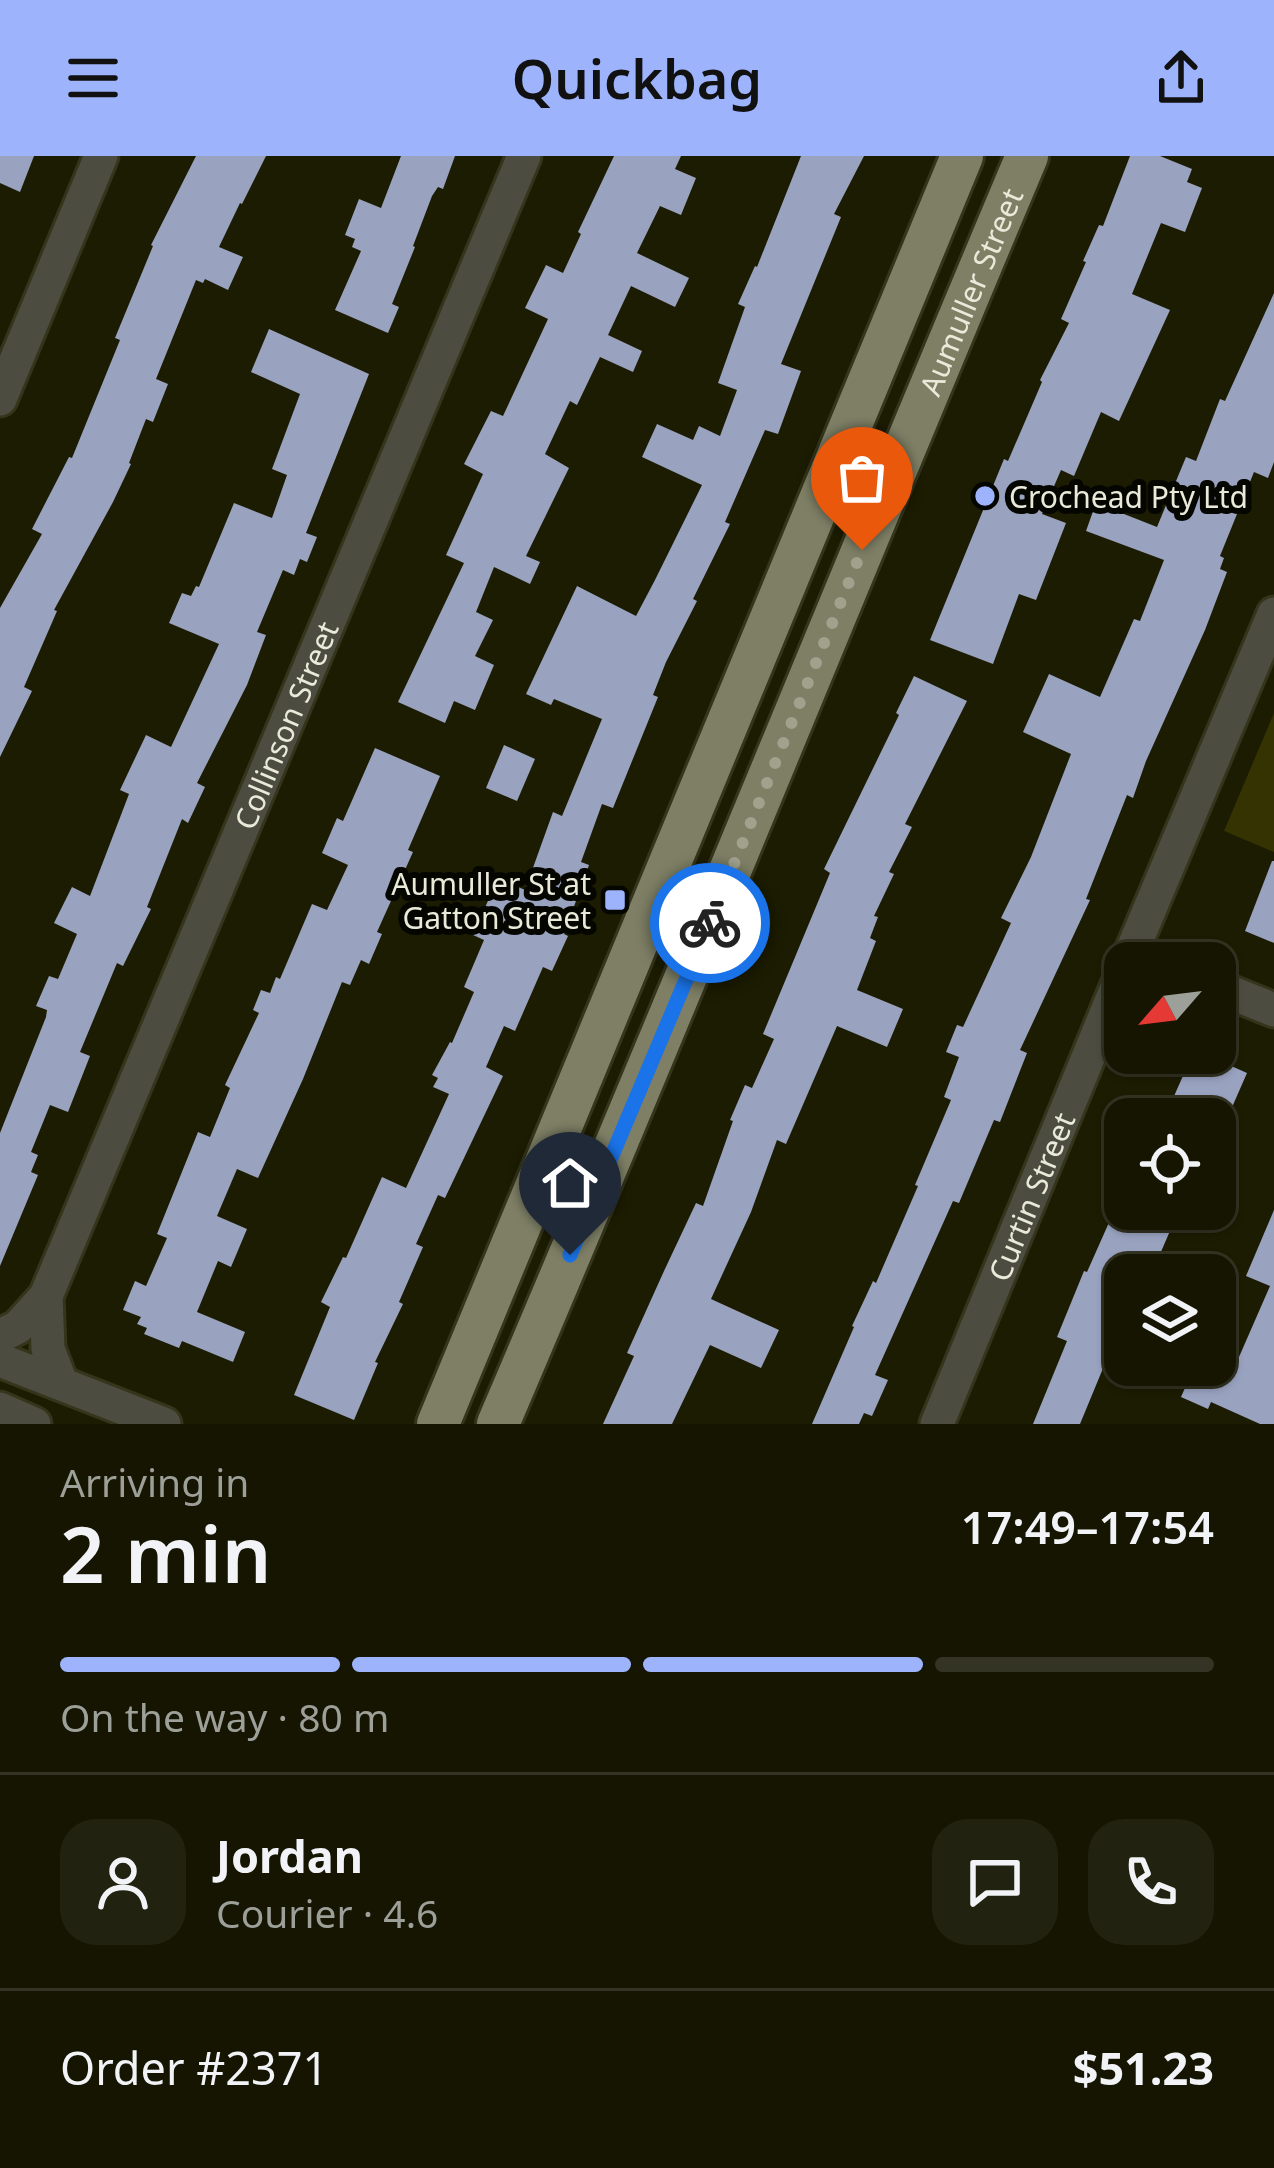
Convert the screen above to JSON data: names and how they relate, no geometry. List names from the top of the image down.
{
  "streets": {
    "main road": ["Aumuller Street"],
    "street": ["Collinson Street", "Curtin Street"]
  },
  "places": {
    "other": ["Crochead Pty Ltd"],
    "transit": ["Aumuller St at Gatton Street"]
  },
  "north": "bottom left",
  "page": {
    "header": "Quickbag",
    "heading": ["2 min", "Arriving in", "17:49–17:54"],
    "panel": [
      "Jordan",
      "Courier · 4.6",
      "Order #2371",
      "$51.23"
    ],
    "bar": "On the way · 80 m"
  }
}
